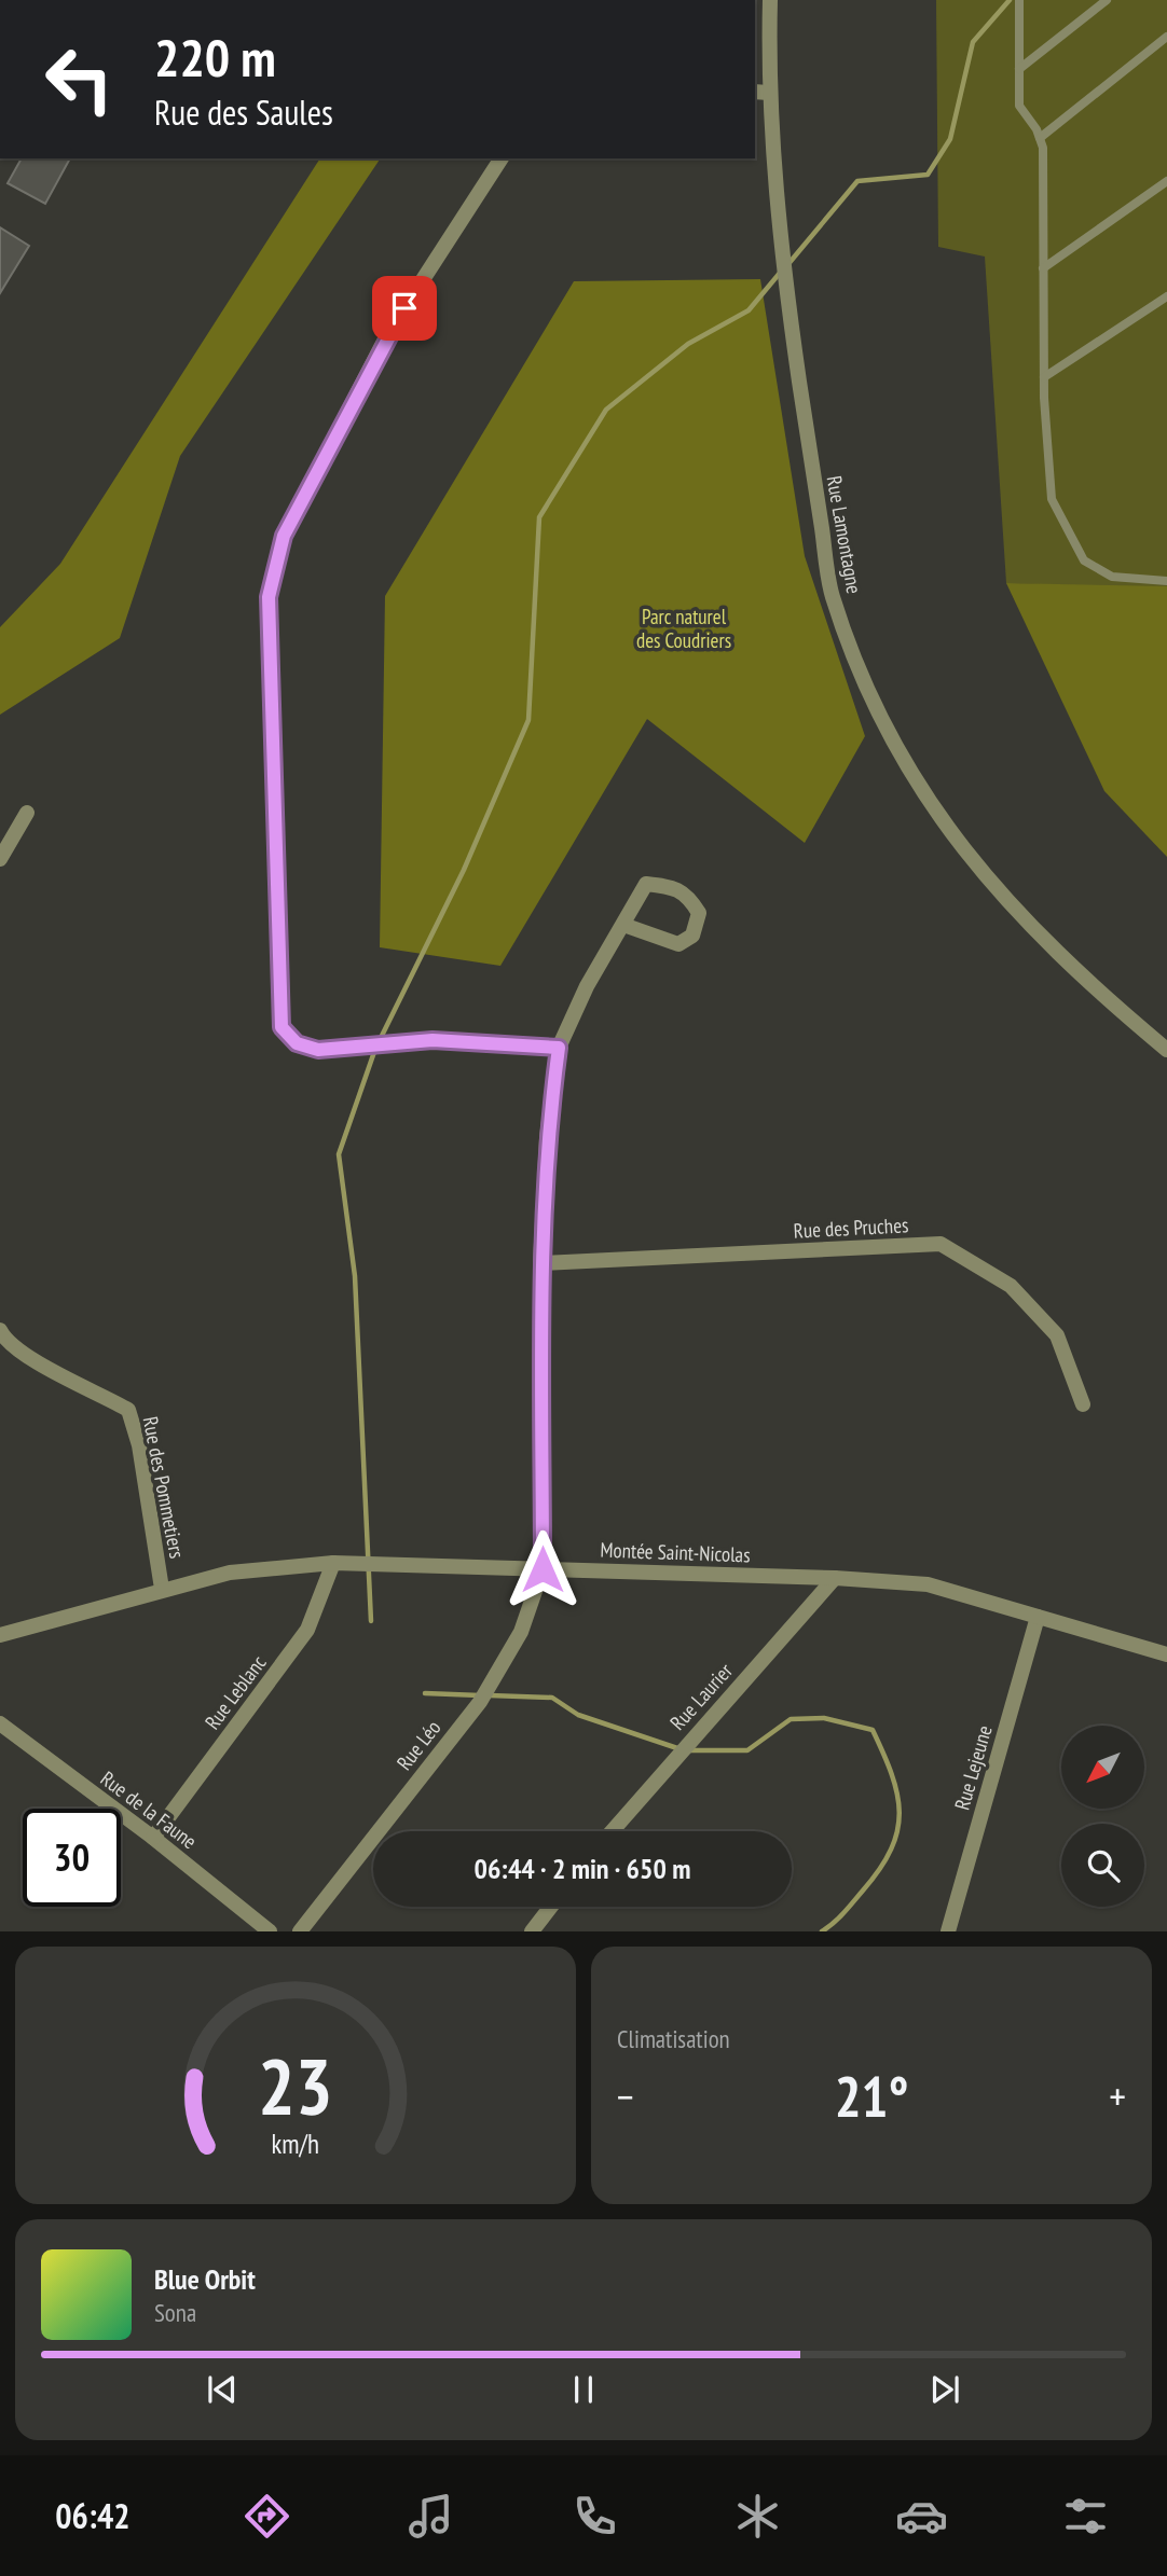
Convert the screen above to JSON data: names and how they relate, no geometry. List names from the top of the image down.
{
  "streets": {
    "street": [
      "Rue Lamontagne",
      "Rue des Pruches",
      "Rue des Pommetiers",
      "Montée Saint-Nicolas",
      "Rue Leblanc",
      "Rue Laurier",
      "Rue Léo",
      "Rue Lejeune",
      "Rue de la Faune"
    ]
  },
  "crossings": [
    ["Rue des Pruches", "Rue Léo"],
    ["Rue des Pommetiers", "Montée Saint-Nicolas"],
    ["Montée Saint-Nicolas", "Rue Leblanc"],
    ["Montée Saint-Nicolas", "Rue Laurier"],
    ["Montée Saint-Nicolas", "Rue Léo"],
    ["Montée Saint-Nicolas", "Rue Lejeune"],
    ["Rue Leblanc", "Rue de la Faune"]
  ],
  "parks": ["Parc naturel des Coudriers"],
  "north": "bottom left",
  "page": {
    "turn": ["220 m", "Rue des Saules"],
    "limit": "30",
    "trip": "06:44 · 2 min · 650 m",
    "tile": "Climatisation",
    "heat": ["−", "21°", "+"],
    "song": ["Blue Orbit", "Sona"],
    "tabs": "06:42",
    "gauge": ["23", "km/h"]
  }
}
